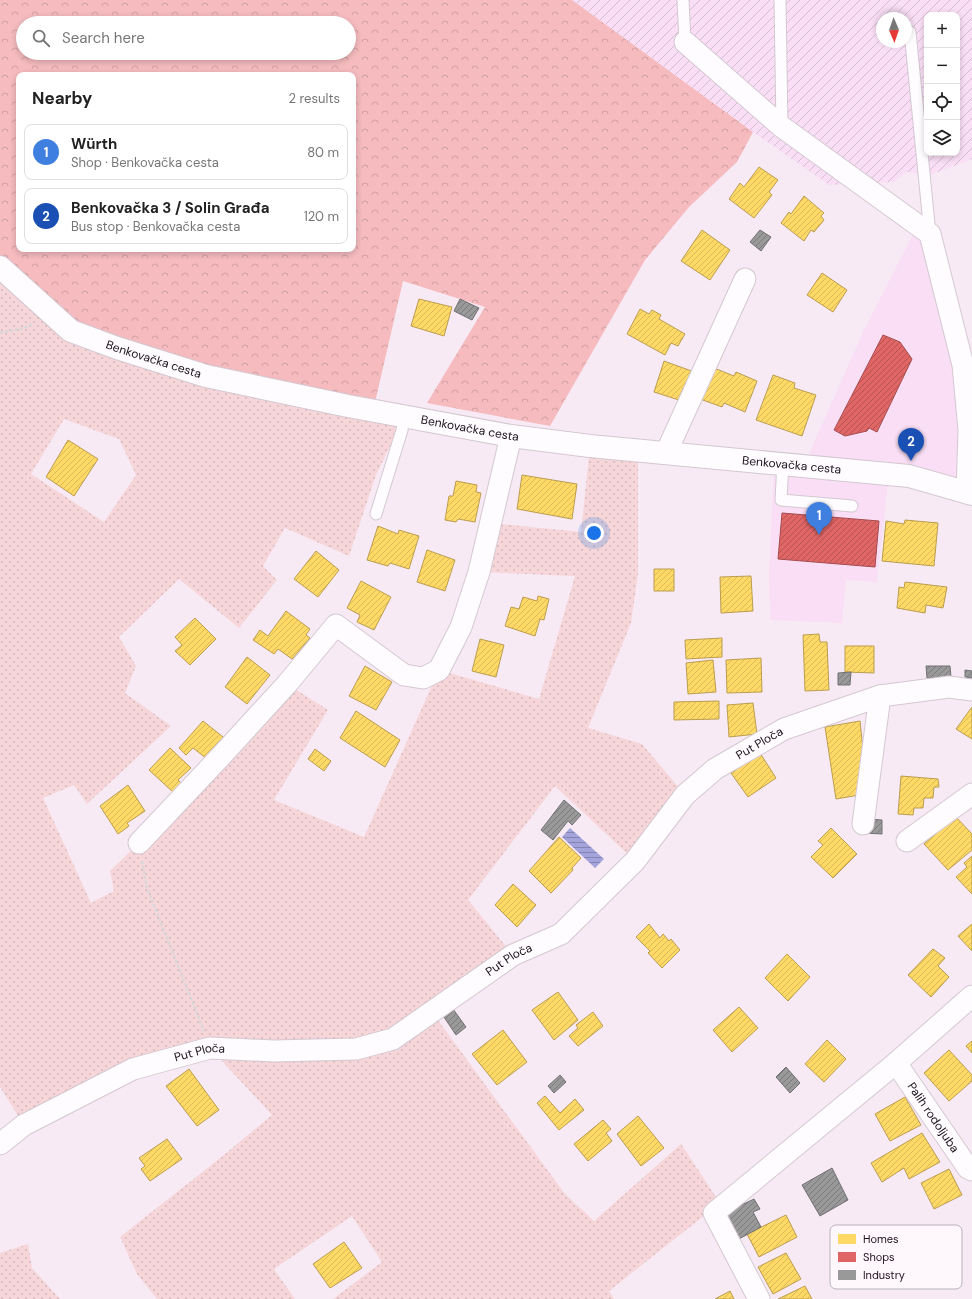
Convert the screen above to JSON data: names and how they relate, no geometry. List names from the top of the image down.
{
  "streets": {
    "main road": ["Benkovačka cesta"],
    "street": ["Put Ploča", "Palih rodoljuba"]
  },
  "legend": ["Homes", "Shops", "Industry"],
  "north": "bottom",
  "page": {
    "map_buttons": ["+", "−"],
    "search": "Search here",
    "heading": ["Nearby", "2 results"],
    "list": [
      {
        "mark": "1",
        "name": "Würth",
        "note": "Shop · Benkovačka cesta",
        "value": "80 m"
      },
      {
        "mark": "2",
        "name": "Benkovačka 3 / Solin Građa",
        "note": "Bus stop · Benkovačka cesta",
        "value": "120 m"
      }
    ],
    "pins": ["2", "1"]
  }
}
